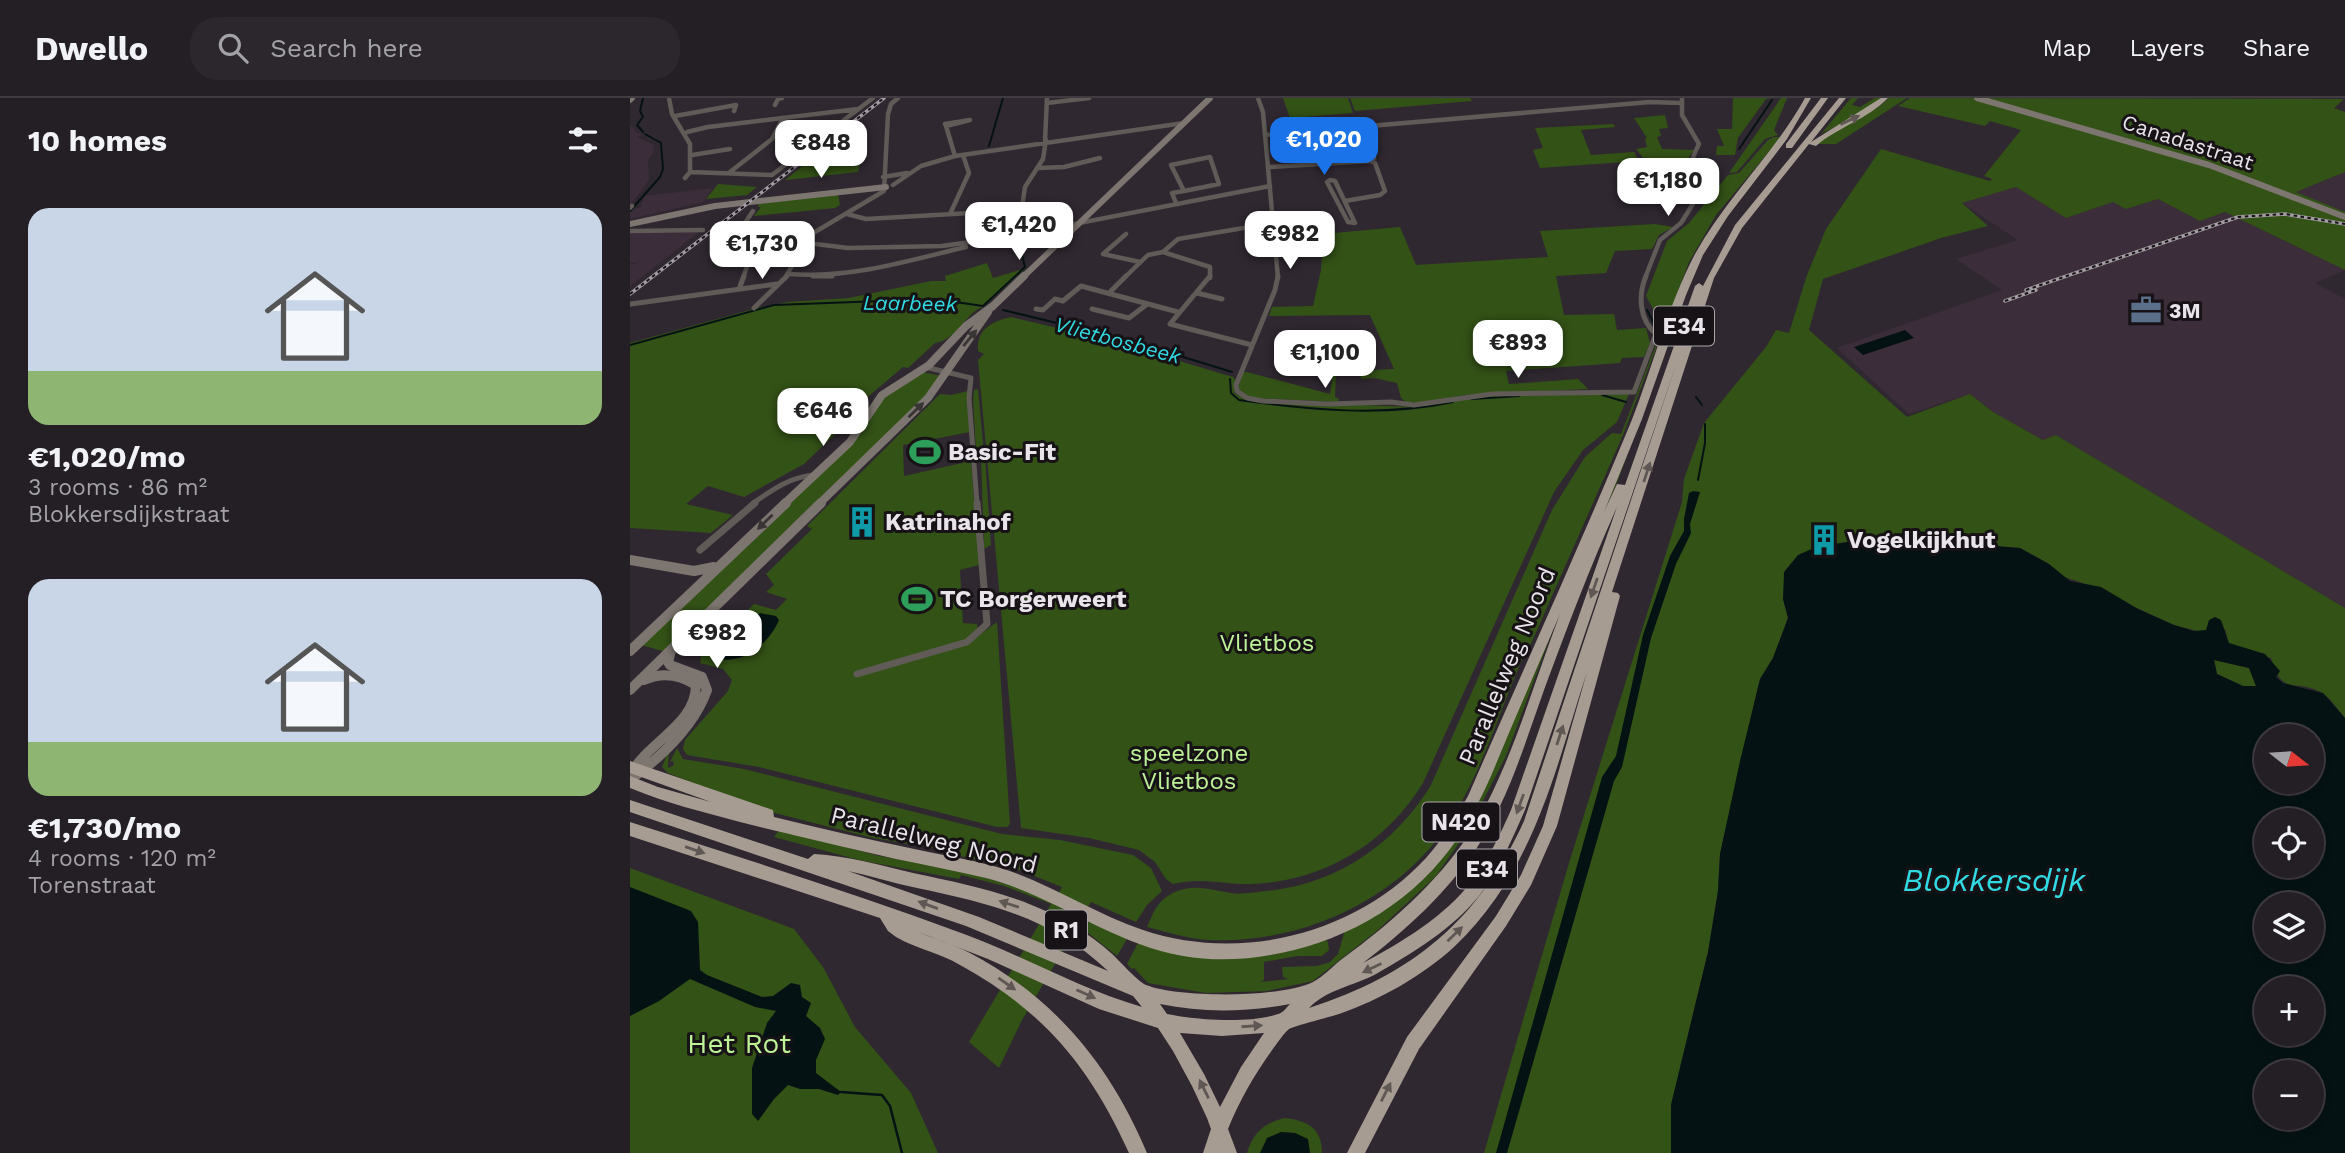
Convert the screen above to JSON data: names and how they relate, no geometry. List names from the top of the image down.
{
  "streets": {
    "highway": [
      "E34",
      "Parallelweg Noord",
      "N420",
      "R1"
    ],
    "main road": ["Canadastraat"]
  },
  "crossings": [
    ["E34", "R1"]
  ],
  "water": ["Laarbeek", "Vlietbosbeek", "Blokkersdijk"],
  "parks": ["Vlietbos", "speelzone Vlietbos", "Het Rot"],
  "places": {
    "office": ["3M"],
    "sports": ["Basic-Fit", "TC Borgerweert"],
    "building": ["Katrinahof", "Vogelkijkhut"]
  },
  "north": "right",
  "page": {
    "header": "Dwello",
    "search": "Search here",
    "nav": ["Map", "Layers", "Share"],
    "heading": "10 homes",
    "price": [
      "€1,020",
      "€848",
      "€1,180",
      "€1,420",
      "€982",
      "€1,730",
      "€893",
      "€1,100",
      "€646",
      "€982"
    ],
    "list": [
      {
        "name": "€1,020/mo",
        "note": "3 rooms · 86 m² · Blokkersdijkstraat"
      },
      {
        "name": "€1,730/mo",
        "note": "4 rooms · 120 m² · Torenstraat"
      }
    ],
    "map_buttons": ["+", "−"]
  }
}
